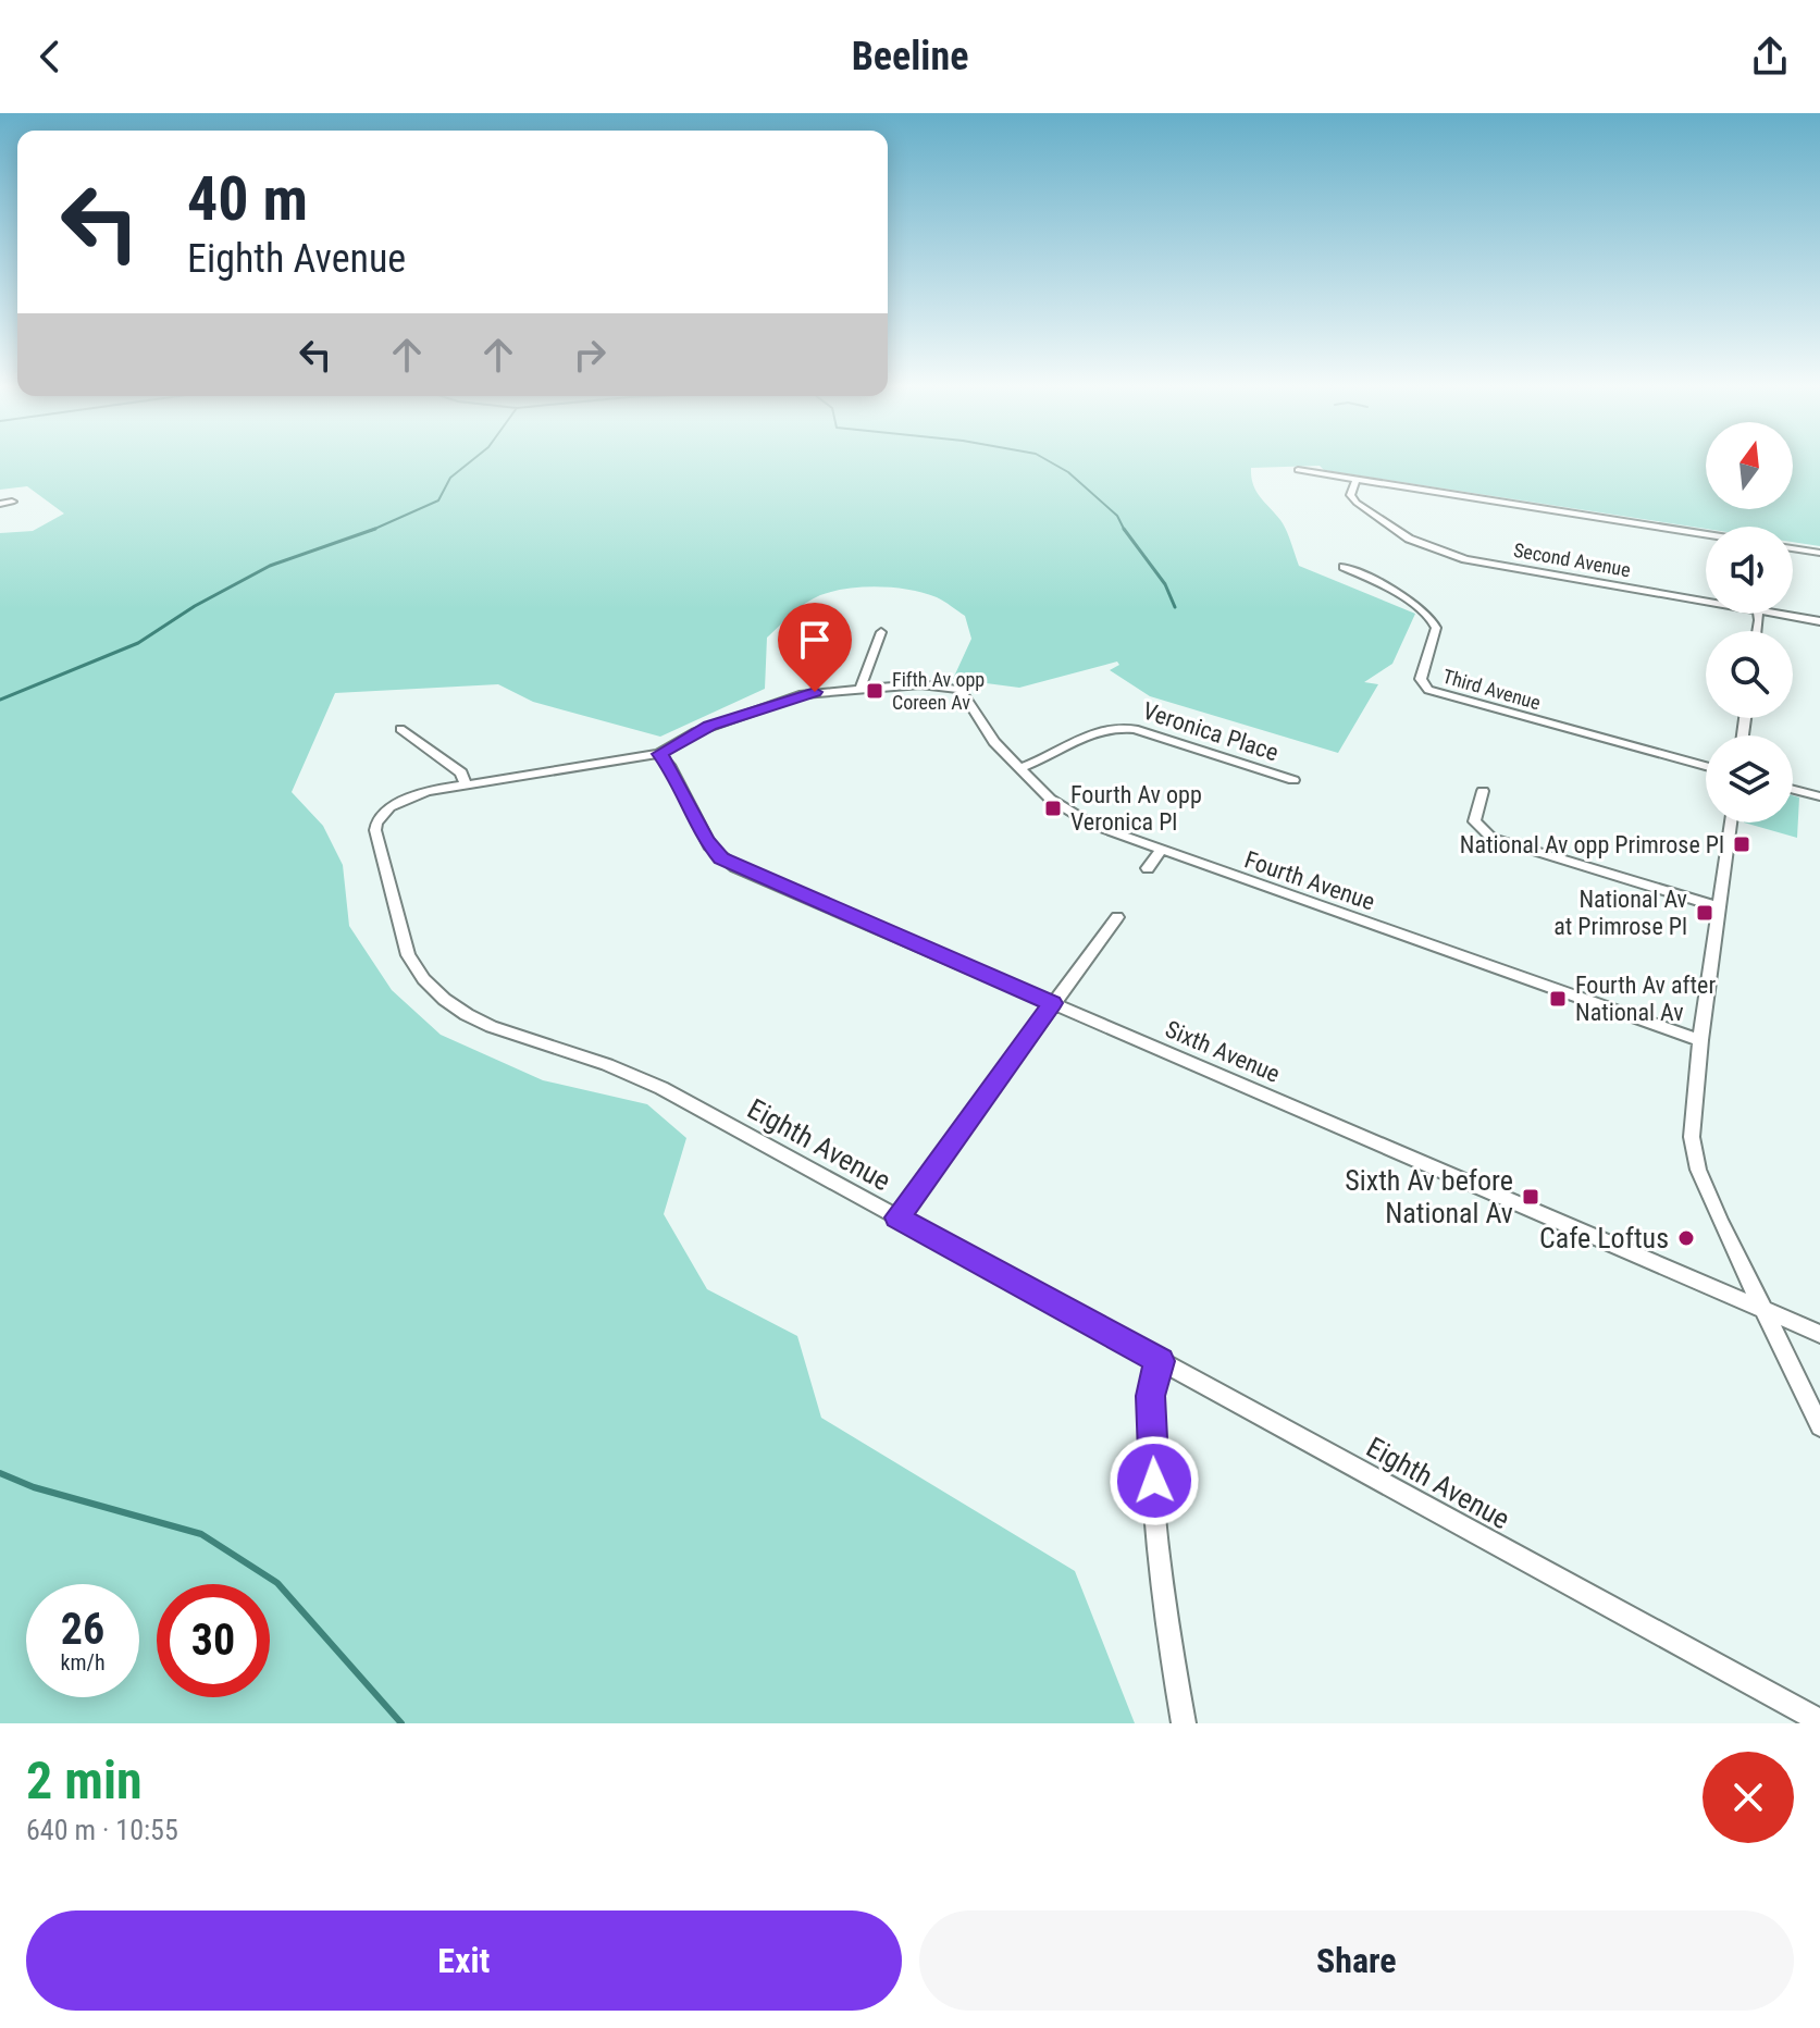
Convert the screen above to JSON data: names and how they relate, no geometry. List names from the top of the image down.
{
  "streets": {
    "street": [
      "Second Avenue",
      "Third Avenue",
      "Veronica Place",
      "Fourth Avenue",
      "Sixth Avenue",
      "Eighth Avenue"
    ]
  },
  "crossings": [
    ["Veronica Place", "Fourth Avenue"],
    ["Sixth Avenue", "Eighth Avenue"]
  ],
  "places": {
    "transit": [
      "Fifth Av opp Coreen Av",
      "Fourth Av opp Veronica Pl",
      "National Av opp Primrose Pl",
      "National Av at Primrose Pl",
      "Fourth Av after National Av",
      "Sixth Av before National Av"
    ],
    "other": ["Cafe Loftus"]
  },
  "north": "top",
  "page": {
    "header": "Beeline",
    "turn": ["40 m", "Eighth Avenue"],
    "speed": "26 km/h",
    "limit": "30",
    "heading": ["2 min", "640 m · 10:55"],
    "buttons": ["Exit", "Share"]
  }
}
